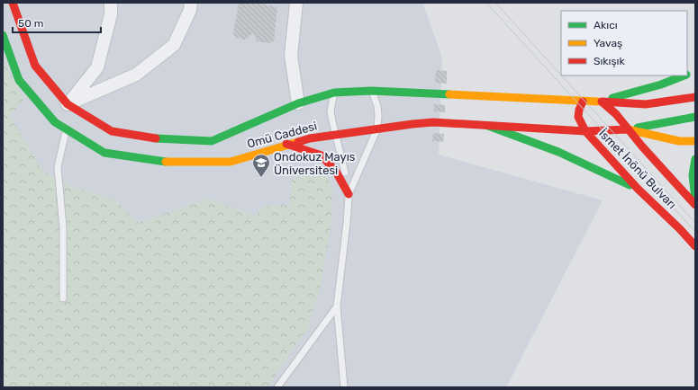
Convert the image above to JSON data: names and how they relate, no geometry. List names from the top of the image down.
{
  "streets": {
    "main road": ["Omü Caddesi", "İsmet İnönü Bulvarı"]
  },
  "crossings": [
    ["Omü Caddesi", "İsmet İnönü Bulvarı"]
  ],
  "places": {
    "school or university": ["Ondokuz Mayıs Üniversitesi"]
  },
  "legend": ["Akıcı", "Yavaş", "Sıkışık"],
  "scale_bar": "50 m"
}
